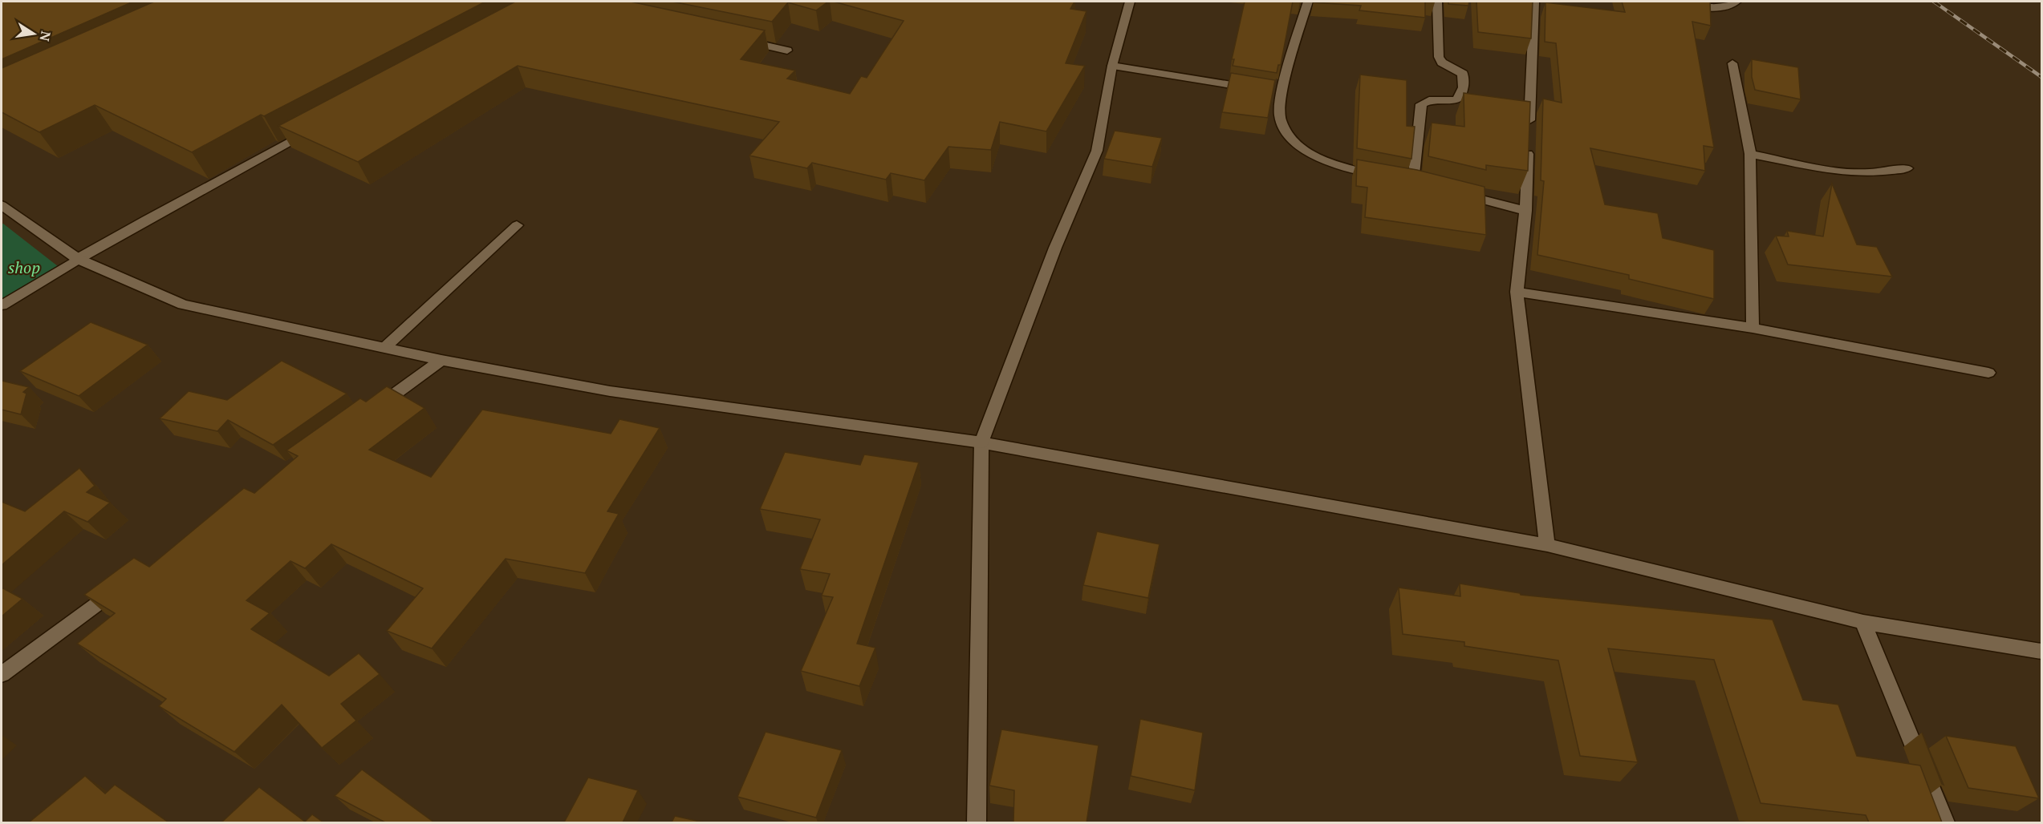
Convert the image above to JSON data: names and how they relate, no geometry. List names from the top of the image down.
{
  "parks": ["shop"],
  "north": "right"
}
